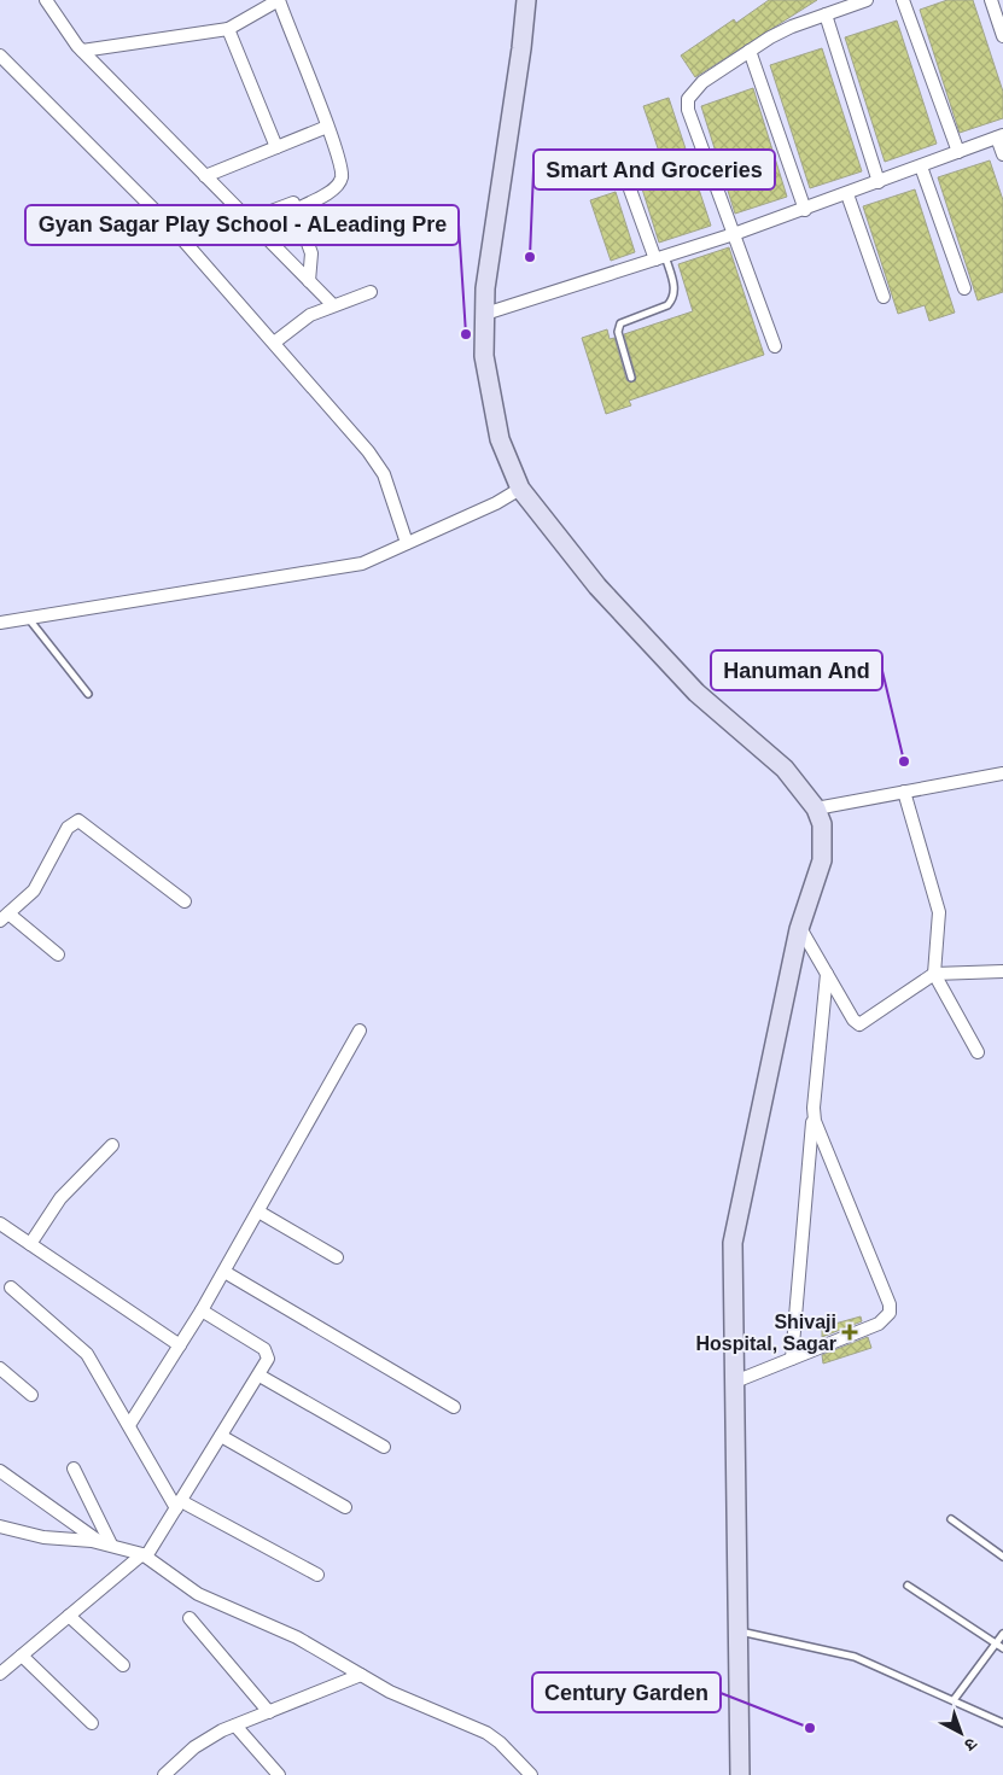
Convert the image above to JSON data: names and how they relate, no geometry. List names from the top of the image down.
{
  "places": {
    "other": [
      "Smart And Groceries",
      "Gyan Sagar Play School - ALeading Pre",
      "Hanuman And",
      "Century Garden"
    ],
    "health": ["Shivaji Hospital, Sagar"]
  },
  "north": "bottom right"
}
